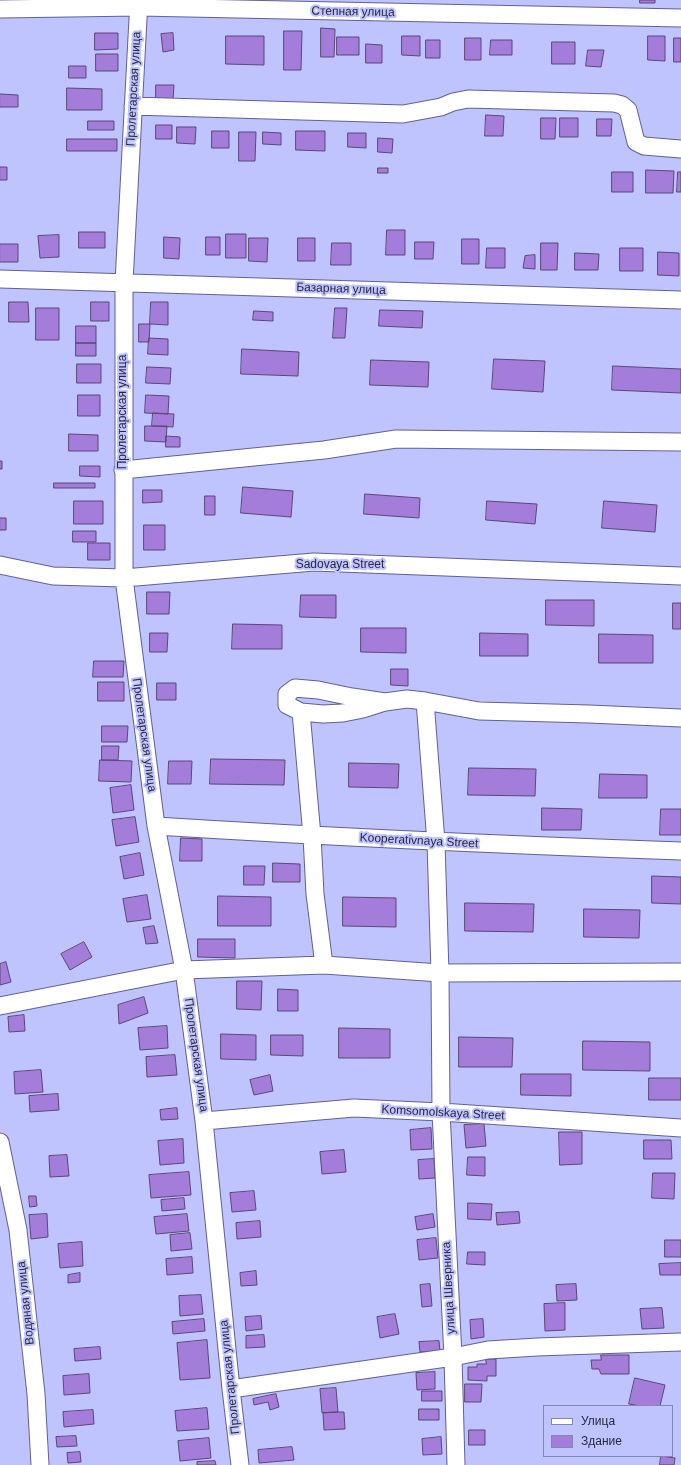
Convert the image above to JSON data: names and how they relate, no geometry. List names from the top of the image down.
{
  "streets": {
    "street": [
      "Степная улица",
      "Пролетарская улица",
      "Базарная улица",
      "Sadovaya Street",
      "Kooperativnaya Street",
      "Komsomolskaya Street",
      "улица Шверника",
      "Водяная улица"
    ]
  },
  "crossings": [
    ["Степная улица", "Пролетарская улица"],
    ["Пролетарская улица", "Базарная улица"],
    ["Пролетарская улица", "Sadovaya Street"],
    ["Пролетарская улица", "Kooperativnaya Street"],
    ["Пролетарская улица", "Komsomolskaya Street"],
    ["Kooperativnaya Street", "улица Шверника"],
    ["Komsomolskaya Street", "улица Шверника"]
  ],
  "legend": ["Улица", "Здание"]
}
